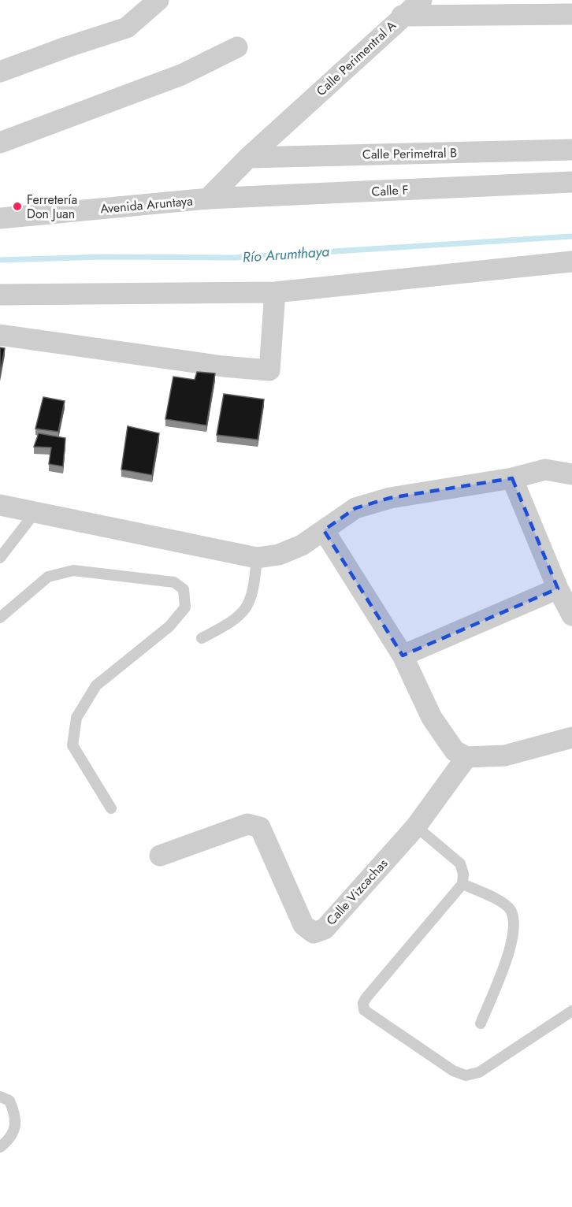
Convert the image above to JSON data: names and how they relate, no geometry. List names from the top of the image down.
{
  "streets": {
    "street": [
      "Calle Perimentral A",
      "Calle Perimetral B",
      "Calle F",
      "Avenida Aruntaya",
      "Calle Vizcachas"
    ]
  },
  "crossings": [
    ["Calle Perimentral A", "Calle Perimetral B"],
    ["Calle Perimentral A", "Calle F"],
    ["Calle Perimentral A", "Avenida Aruntaya"],
    ["Calle F", "Avenida Aruntaya"]
  ],
  "water": ["Río Arumthaya"],
  "places": ["Ferretería Don Juan"]
}
